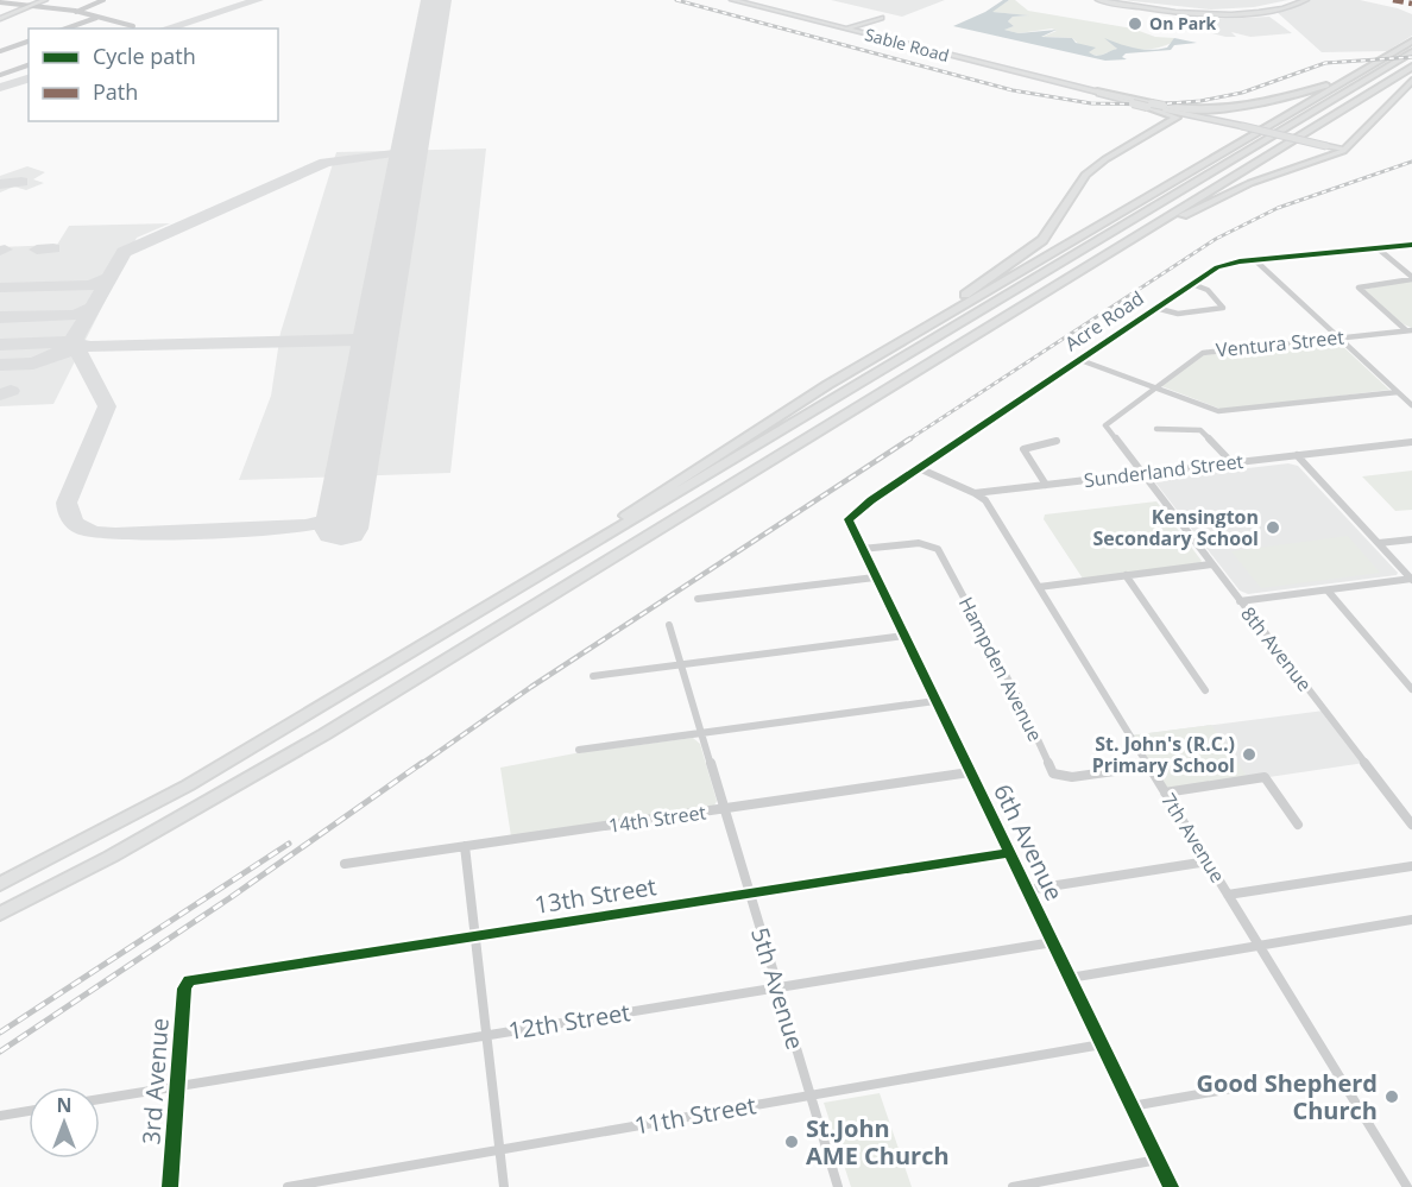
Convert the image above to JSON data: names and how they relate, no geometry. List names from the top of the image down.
{
  "streets": {
    "main road": ["Sable Road"],
    "street": [
      "Acre Road",
      "Ventura Street",
      "Sunderland Street",
      "8th Avenue",
      "Hampden Avenue",
      "14th Street",
      "7th Avenue",
      "6th Avenue",
      "13th Street",
      "5th Avenue",
      "12th Street",
      "3rd Avenue",
      "11th Street"
    ]
  },
  "crossings": [
    ["Acre Road", "6th Avenue"],
    ["Ventura Street", "Sunderland Street"],
    ["Ventura Street", "8th Avenue"],
    ["Sunderland Street", "8th Avenue"],
    ["Sunderland Street", "7th Avenue"],
    ["Hampden Avenue", "7th Avenue"],
    ["Hampden Avenue", "6th Avenue"],
    ["14th Street", "6th Avenue"],
    ["14th Street", "5th Avenue"],
    ["6th Avenue", "13th Street"],
    ["6th Avenue", "12th Street"],
    ["6th Avenue", "11th Street"],
    ["13th Street", "5th Avenue"],
    ["13th Street", "3rd Avenue"],
    ["5th Avenue", "12th Street"],
    ["5th Avenue", "11th Street"],
    ["12th Street", "3rd Avenue"]
  ],
  "places": [
    "On Park",
    "Kensington Secondary School",
    "St. John's (R.C.) Primary School",
    "Good Shepherd Church",
    "St.John AME Church"
  ],
  "legend": ["Cycle path", "Path"],
  "north": "top"
}
